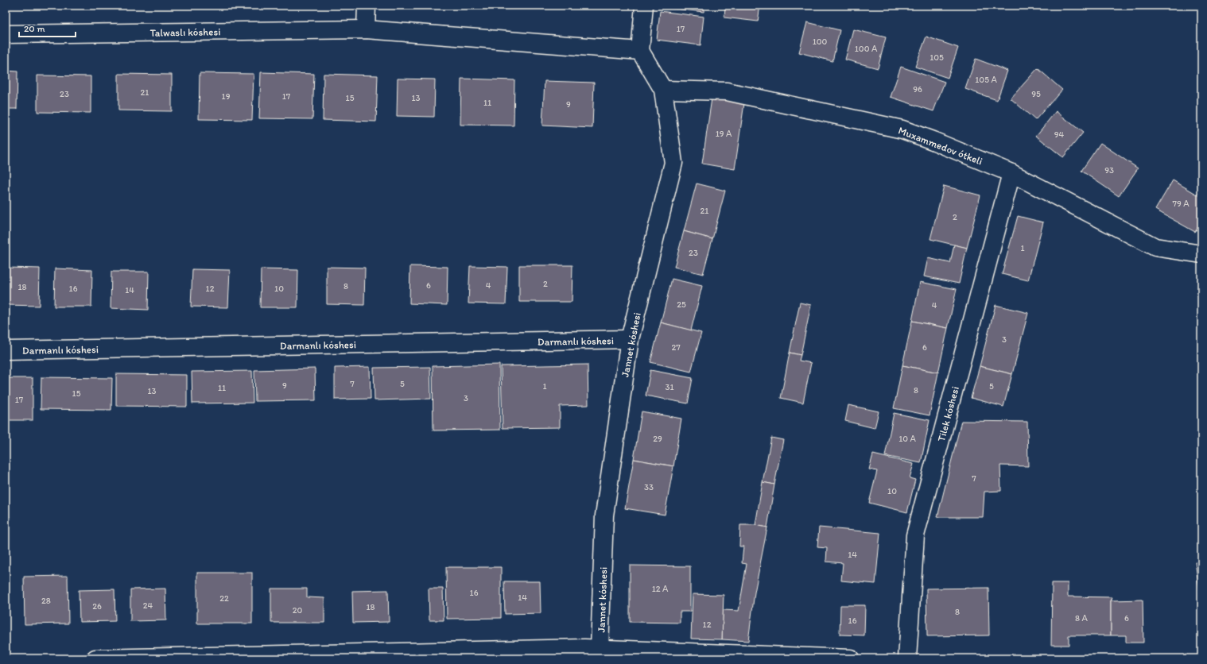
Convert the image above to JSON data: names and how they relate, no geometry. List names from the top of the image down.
{
  "streets": {
    "street": [
      "Talwaslı kóshesi",
      "Muxammedov ótkeli",
      "Darmanlı kóshesi",
      "Jannet kóshesi",
      "Tilek kóshesi"
    ]
  },
  "crossings": [
    ["Talwaslı kóshesi", "Jannet kóshesi"],
    ["Muxammedov ótkeli", "Jannet kóshesi"],
    ["Muxammedov ótkeli", "Tilek kóshesi"],
    ["Darmanlı kóshesi", "Jannet kóshesi"]
  ],
  "house_numbers": [
    "17",
    "100",
    "100 А",
    "105",
    "105 А",
    "96",
    "21",
    "23",
    "95",
    "19",
    "17",
    "15",
    "13",
    "11",
    "9",
    "19 А",
    "94",
    "93",
    "79 А",
    "21",
    "2",
    "1",
    "23",
    "2",
    "6",
    "4",
    "8",
    "18",
    "16",
    "12",
    "10",
    "14",
    "25",
    "4",
    "3",
    "27",
    "6",
    "7",
    "5",
    "9",
    "1",
    "5",
    "31",
    "11",
    "8",
    "13",
    "15",
    "3",
    "17",
    "29",
    "10 А",
    "7",
    "33",
    "10",
    "14",
    "12 А",
    "16",
    "14",
    "22",
    "28",
    "24",
    "26",
    "18",
    "20",
    "8",
    "8 А",
    "6",
    "16",
    "12"
  ],
  "scale_bar": "20 m"
}
